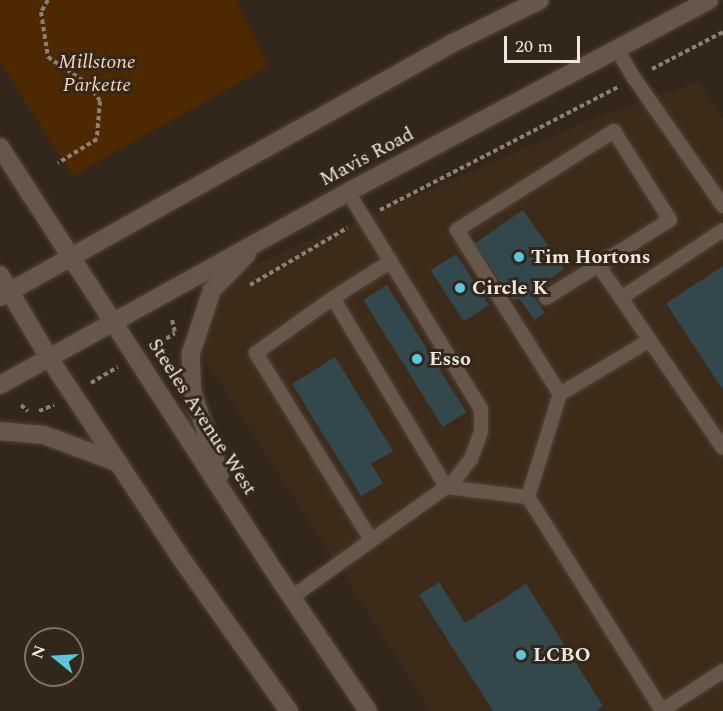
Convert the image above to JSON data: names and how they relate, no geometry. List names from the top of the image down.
{
  "streets": {
    "main road": ["Mavis Road", "Steeles Avenue West"]
  },
  "crossings": [
    ["Mavis Road", "Steeles Avenue West"]
  ],
  "parks": ["Millstone Parkette"],
  "places": [
    "Tim Hortons",
    "Circle K",
    "Esso",
    "LCBO"
  ],
  "scale_bar": "20 m",
  "north": "left"
}
